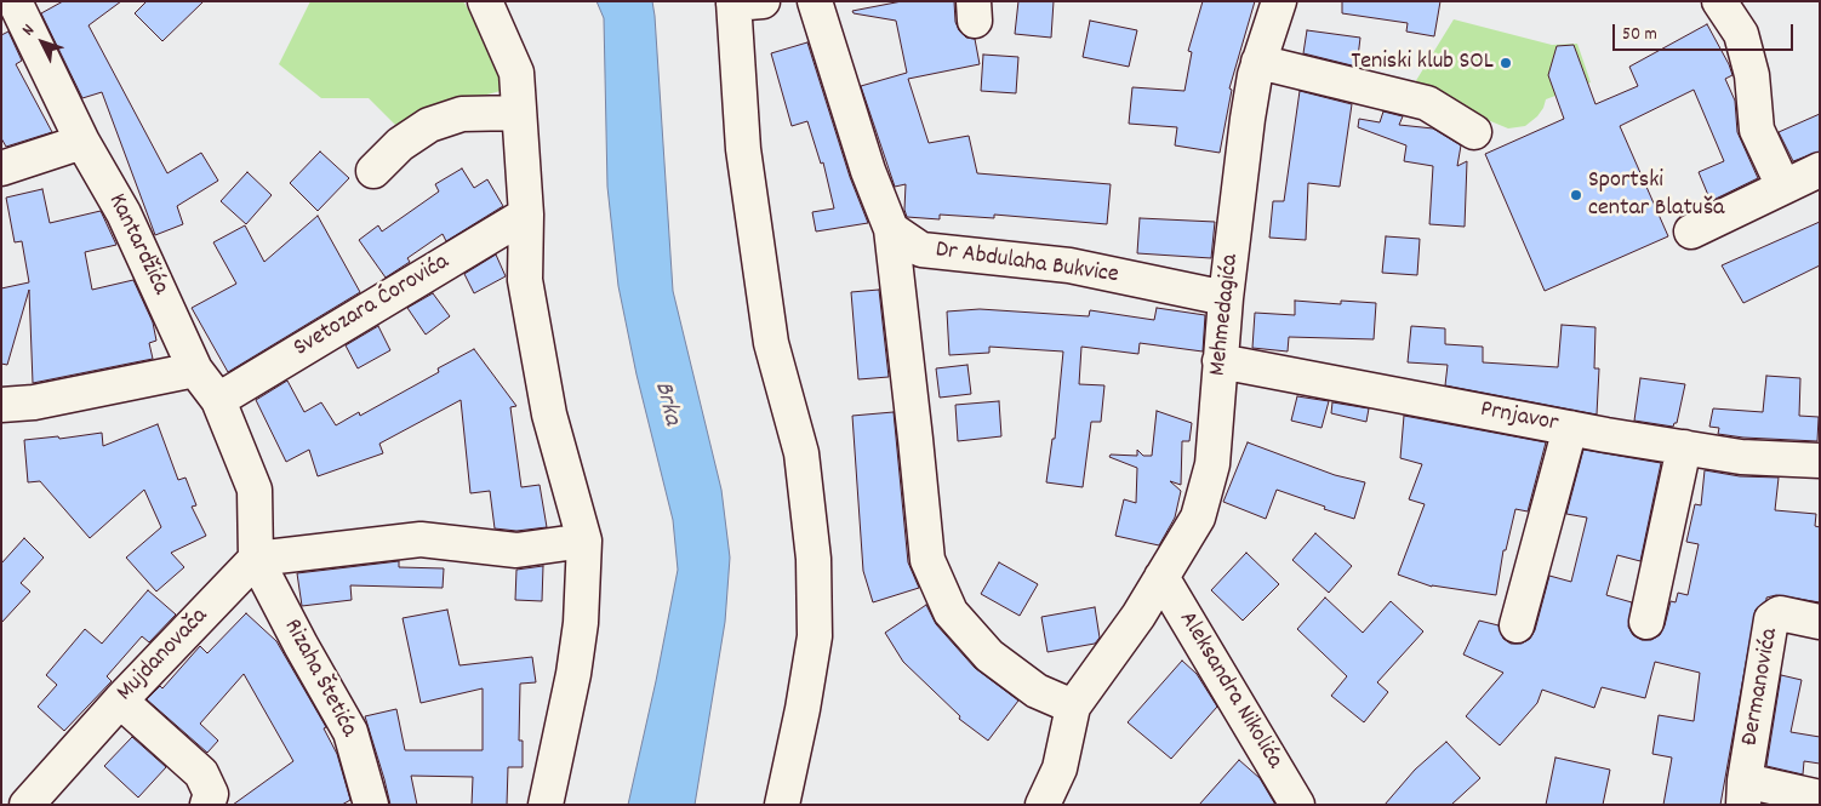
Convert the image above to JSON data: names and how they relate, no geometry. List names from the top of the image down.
{
  "streets": {
    "street": [
      "Kantardžića",
      "Dr Abdulaha Bukvice",
      "Svetozara Ćorovića",
      "Mehmedagića",
      "Prnjavor",
      "Mujdanovača",
      "Rizaha Štetića",
      "Đermanovića",
      "Aleksandra Nikolića"
    ]
  },
  "crossings": [
    ["Kantardžića", "Svetozara Ćorovića"],
    ["Kantardžića", "Mujdanovača"],
    ["Kantardžića", "Rizaha Štetića"],
    ["Dr Abdulaha Bukvice", "Mehmedagića"],
    ["Mehmedagića", "Prnjavor"],
    ["Mehmedagića", "Aleksandra Nikolića"],
    ["Mujdanovača", "Rizaha Štetića"]
  ],
  "water": ["Brka"],
  "places": ["Teniski klub SOL", "Sportski centar Blatuša"],
  "scale_bar": "50 m",
  "north": "top left"
}
